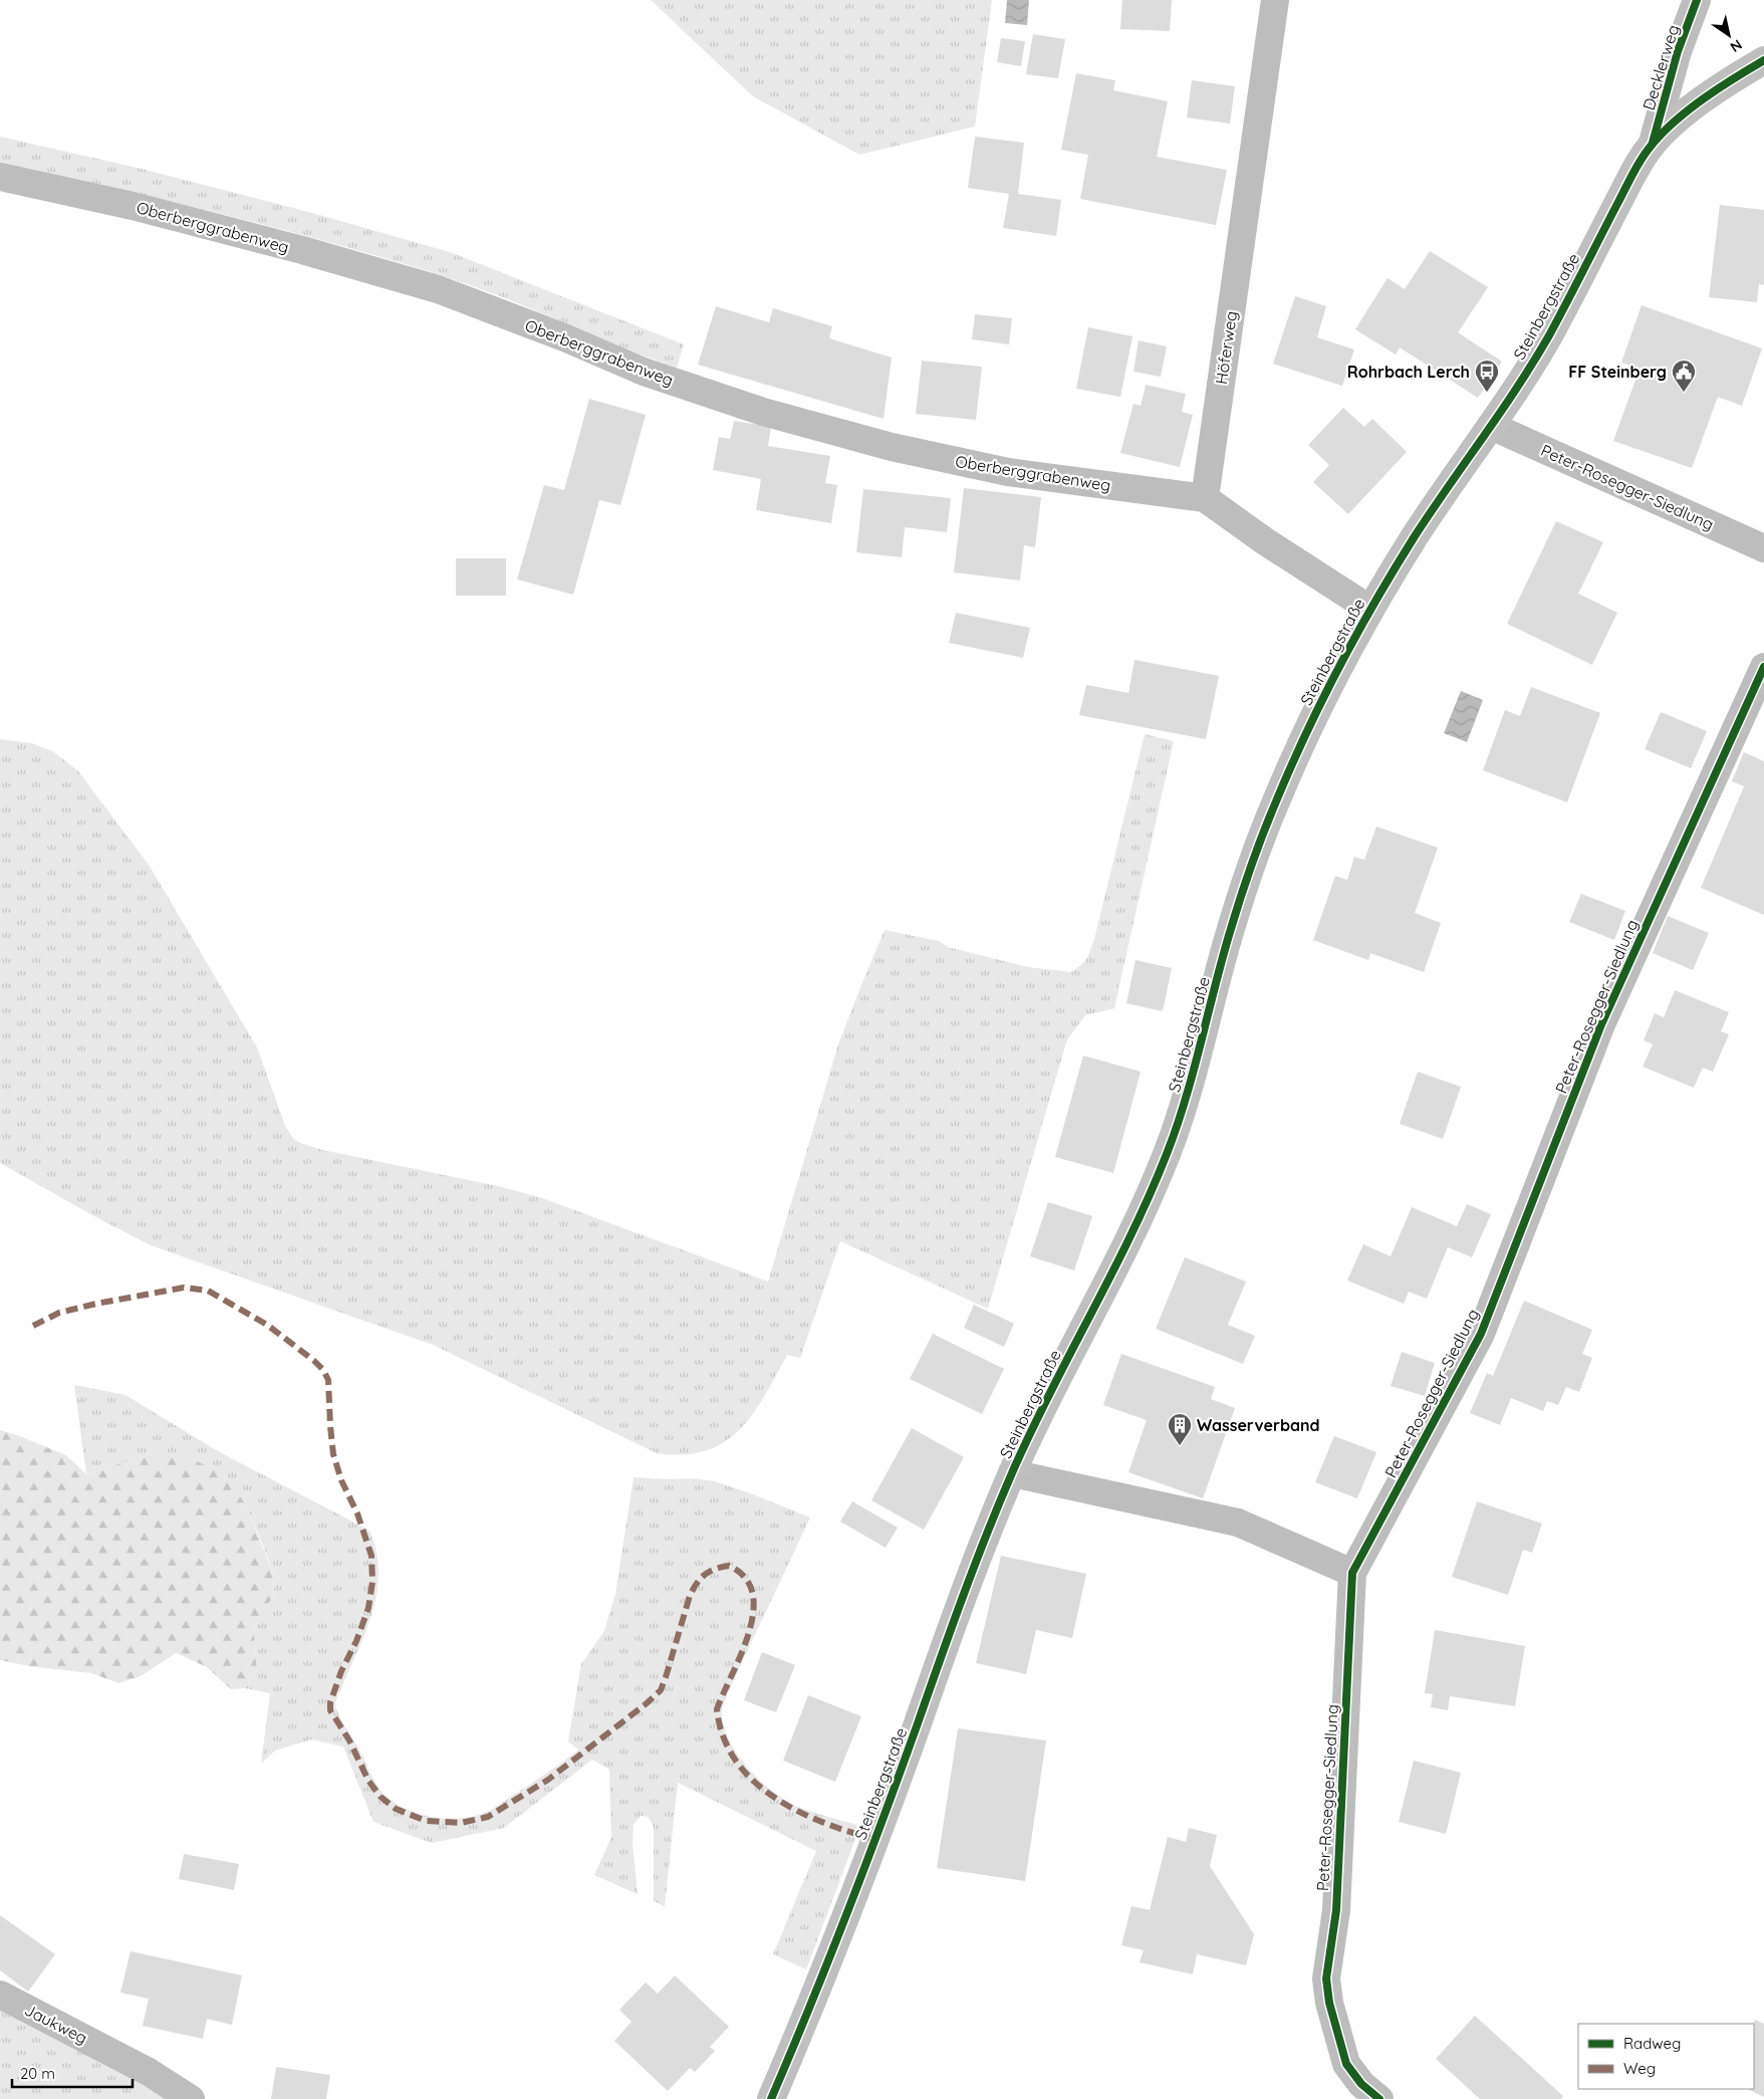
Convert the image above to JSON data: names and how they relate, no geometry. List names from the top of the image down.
{
  "streets": {
    "main road": ["Steinbergstraße"],
    "street": [
      "Decklerweg",
      "Oberberggrabenweg",
      "Höferweg",
      "Peter-Rosegger-Siedlung",
      "Jaukweg"
    ]
  },
  "crossings": [
    ["Decklerweg", "Steinbergstraße"],
    ["Oberberggrabenweg", "Höferweg"],
    ["Steinbergstraße", "Peter-Rosegger-Siedlung"]
  ],
  "places": {
    "bus stop": ["Rohrbach Lerch"],
    "public building": ["FF Steinberg"],
    "building": ["Wasserverband"]
  },
  "legend": ["Radweg", "Weg"],
  "scale_bar": "20 m",
  "north": "bottom right"
}
